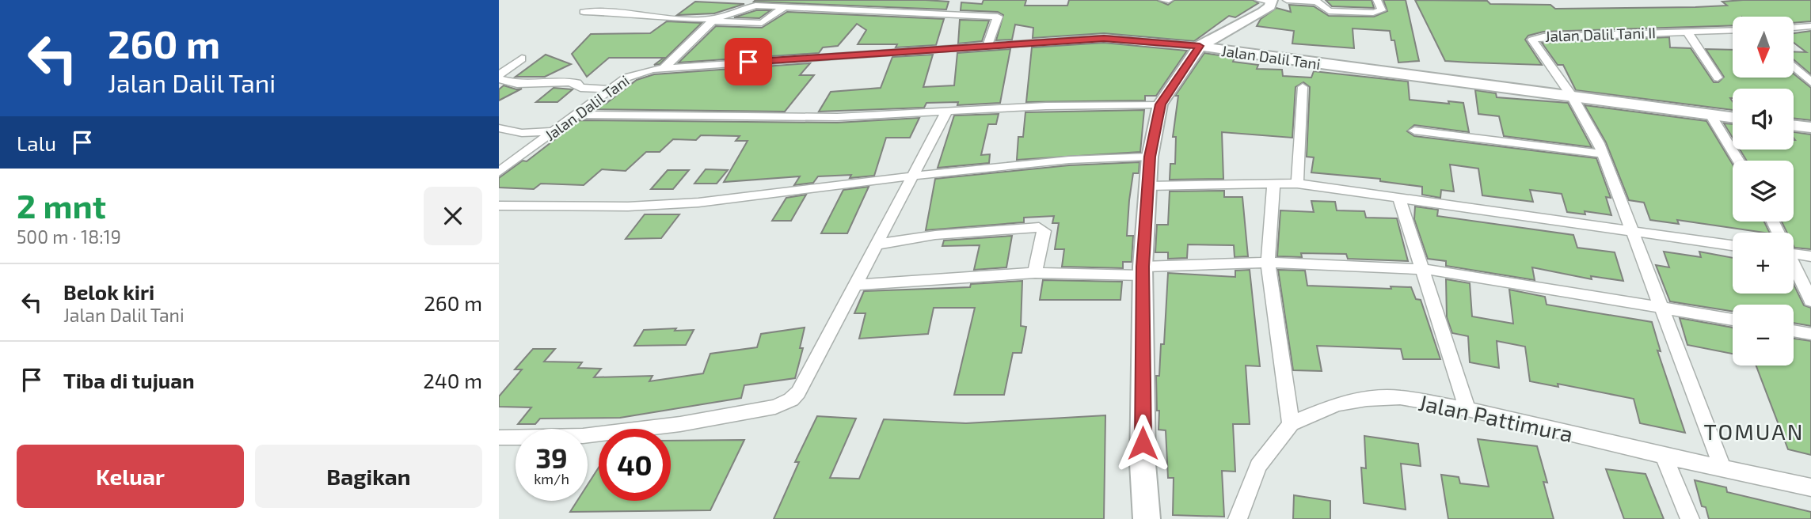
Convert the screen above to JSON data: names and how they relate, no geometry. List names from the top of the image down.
{
  "streets": {
    "street": ["Jalan Dalil Tani II", "Jalan Dalil Tani", "Jalan Pattimura"]
  },
  "crossings": [
    ["Jalan Dalil Tani II", "Jalan Dalil Tani"]
  ],
  "districts": ["TOMUAN"],
  "north": "bottom",
  "page": {
    "turn": ["260 m", "Jalan Dalil Tani"],
    "map_buttons": ["+", "−"],
    "then": "Lalu",
    "heading": ["2 mnt", "500 m · 18:19"],
    "list": [
      {
        "name": "Belok kiri",
        "note": "Jalan Dalil Tani",
        "value": "260 m"
      },
      {
        "name": "Tiba di tujuan",
        "value": "240 m"
      }
    ],
    "speed": "39 km/h",
    "limit": "40",
    "buttons": ["Keluar", "Bagikan"]
  }
}
